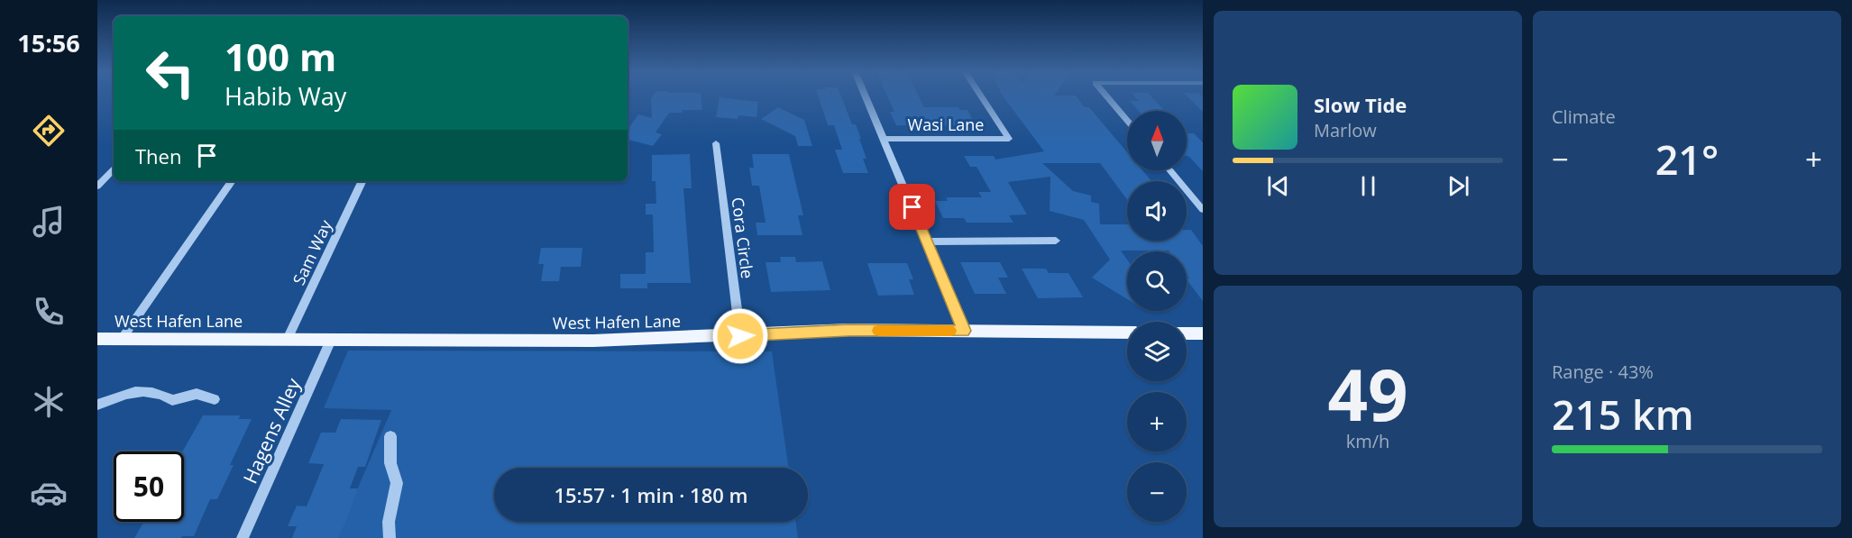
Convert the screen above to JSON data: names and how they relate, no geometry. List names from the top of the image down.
{
  "streets": {
    "main road": ["West Hafen Lane"],
    "street": [
      "Wasi Lane",
      "Cora Circle",
      "Sam Way",
      "Hagens Alley"
    ]
  },
  "crossings": [
    ["Cora Circle", "West Hafen Lane"],
    ["Sam Way", "West Hafen Lane"],
    ["West Hafen Lane", "Hagens Alley"]
  ],
  "north": "top",
  "page": {
    "tabs": "15:56",
    "tile": [
      "Climate",
      ["49", "km/h"],
      ["Range · 43%", "215 km"]
    ],
    "turn": ["100 m", "Habib Way"],
    "song": ["Slow Tide", "Marlow"],
    "map_buttons": ["+", "−"],
    "then": "Then",
    "heat": ["−", "21°", "+"],
    "limit": "50",
    "trip": "15:57 · 1 min · 180 m"
  }
}
